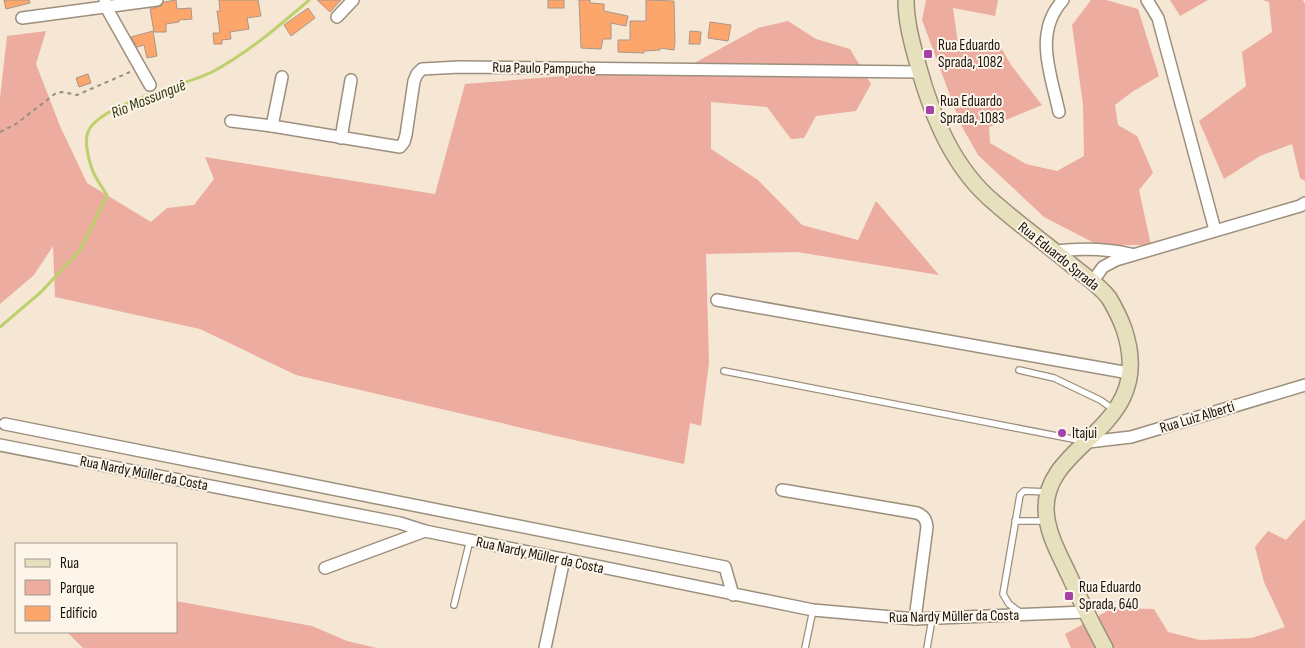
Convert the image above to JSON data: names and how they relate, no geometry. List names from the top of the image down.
{
  "streets": {
    "main road": ["Rua Eduardo Sprada"],
    "street": ["Rua Paulo Pampuche", "Rua Luiz Alberti", "Rua Nardy Müller da Costa"]
  },
  "crossings": [
    ["Rua Paulo Pampuche", "Rua Eduardo Sprada"],
    ["Rua Eduardo Sprada", "Rua Luiz Alberti"],
    ["Rua Eduardo Sprada", "Rua Nardy Müller da Costa"]
  ],
  "water": ["Rio Mossunguê"],
  "places": {
    "transit": ["Rua Eduardo Sprada, 1082", "Rua Eduardo Sprada, 1083", "Rua Eduardo Sprada, 640"],
    "other": ["Itajui"]
  },
  "legend": ["Rua", "Parque", "Edifício"]
}
